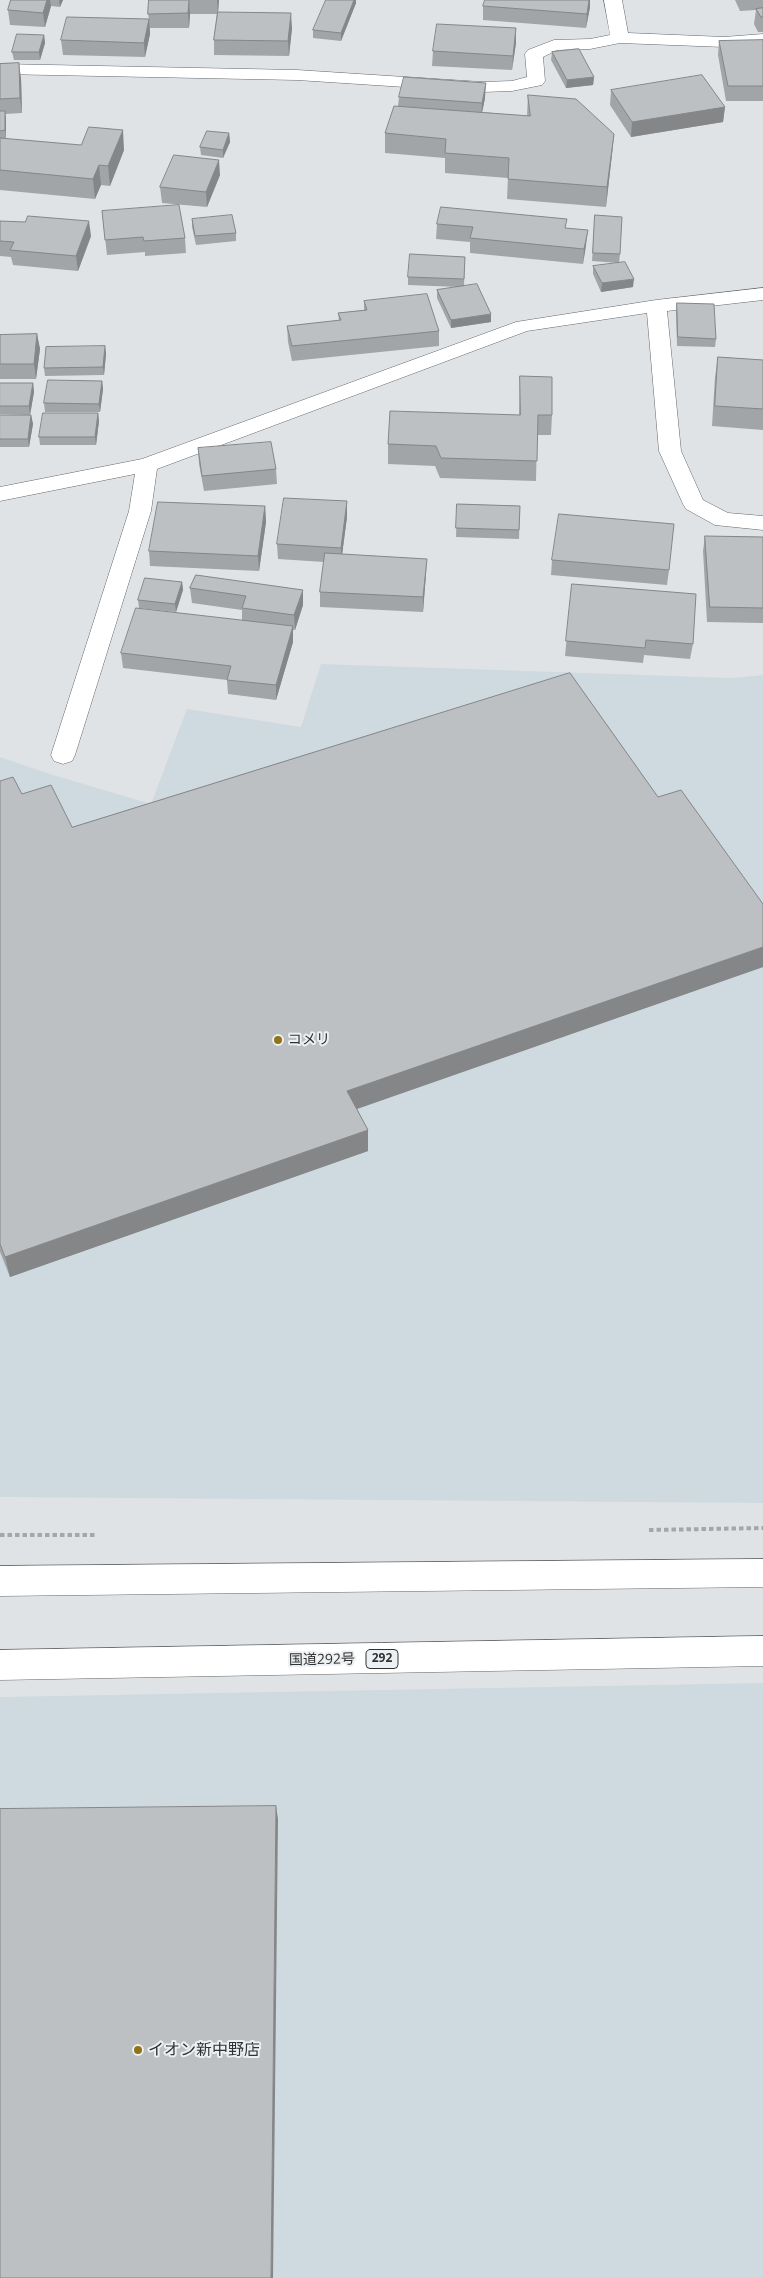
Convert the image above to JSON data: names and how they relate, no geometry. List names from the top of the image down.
{
  "streets": {
    "main road": ["292", "国道292号"]
  },
  "places": ["コメリ", "イオン新中野店"]
}
